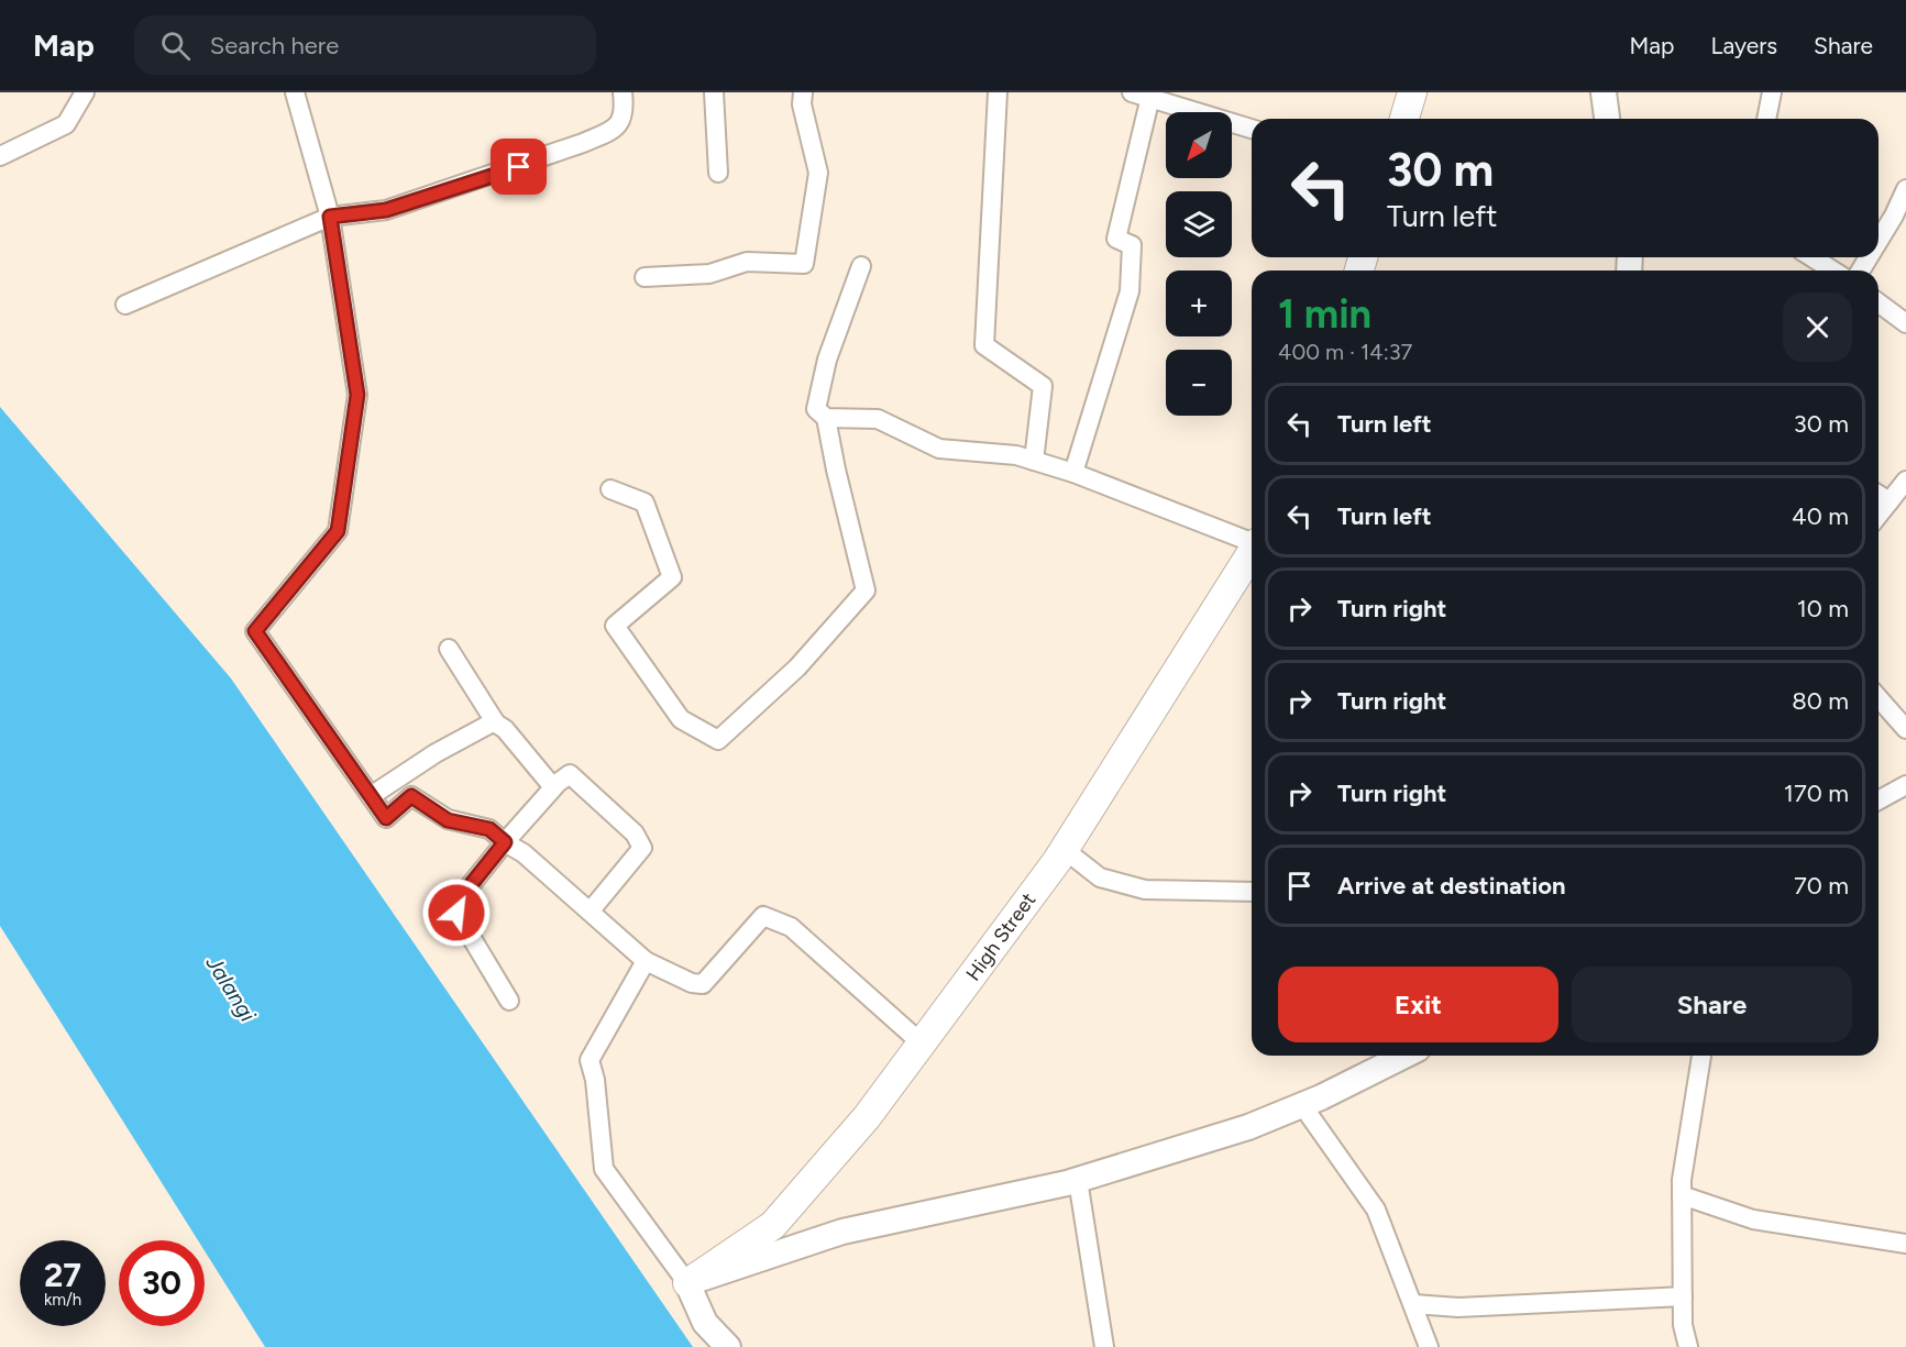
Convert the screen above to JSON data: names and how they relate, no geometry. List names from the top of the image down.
{
  "streets": {
    "main road": ["High Street"]
  },
  "water": ["Jalangi"],
  "north": "bottom left",
  "page": {
    "header": "Map",
    "search": "Search here",
    "nav": ["Map", "Layers", "Share"],
    "map_buttons": ["+", "−"],
    "turn": ["30 m", "Turn left"],
    "heading": ["1 min", "400 m · 14:37"],
    "list": [
      {
        "name": "Turn left",
        "value": "30 m"
      },
      {
        "name": "Turn left",
        "value": "40 m"
      },
      {
        "name": "Turn right",
        "value": "10 m"
      },
      {
        "name": "Turn right",
        "value": "80 m"
      },
      {
        "name": "Turn right",
        "value": "170 m"
      },
      {
        "name": "Arrive at destination",
        "value": "70 m"
      }
    ],
    "buttons": ["Exit", "Share"],
    "speed": "27 km/h",
    "limit": "30"
  }
}
